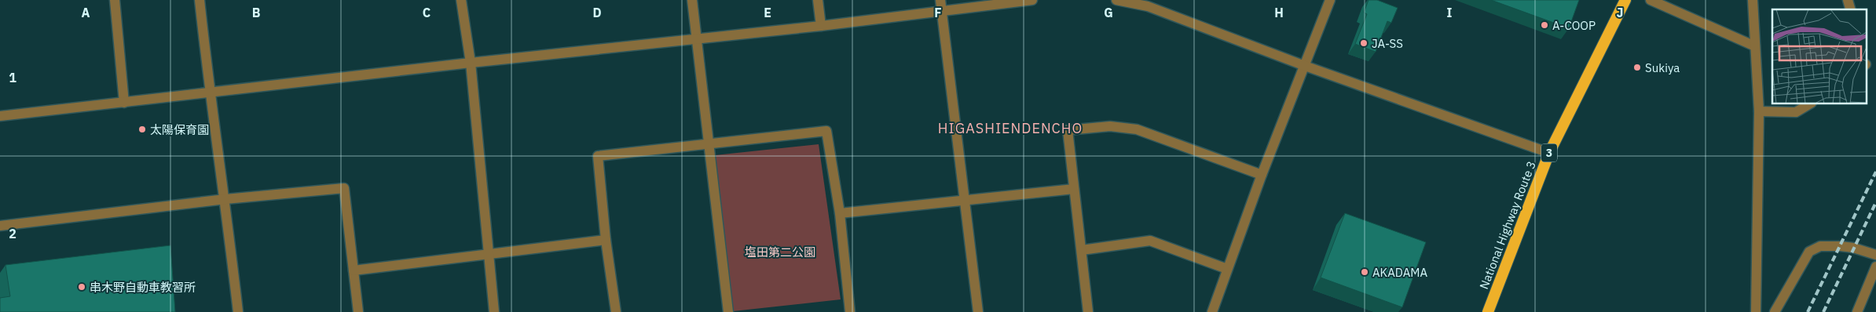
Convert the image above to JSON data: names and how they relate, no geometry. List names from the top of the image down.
{
  "streets": {
    "highway": ["3", "National Highway Route 3"]
  },
  "districts": ["HIGASHIENDENCHO"],
  "parks": ["塩田第二公園"],
  "places": [
    "A-COOP",
    "JA-SS",
    "Sukiya",
    "太陽保育園",
    "AKADAMA",
    "串木野自動車教習所"
  ],
  "grid": {
    "columns": [
      "A",
      "B",
      "C",
      "D",
      "E",
      "F",
      "G",
      "H",
      "I",
      "J"
    ],
    "rows": ["1", "2"]
  }
}
